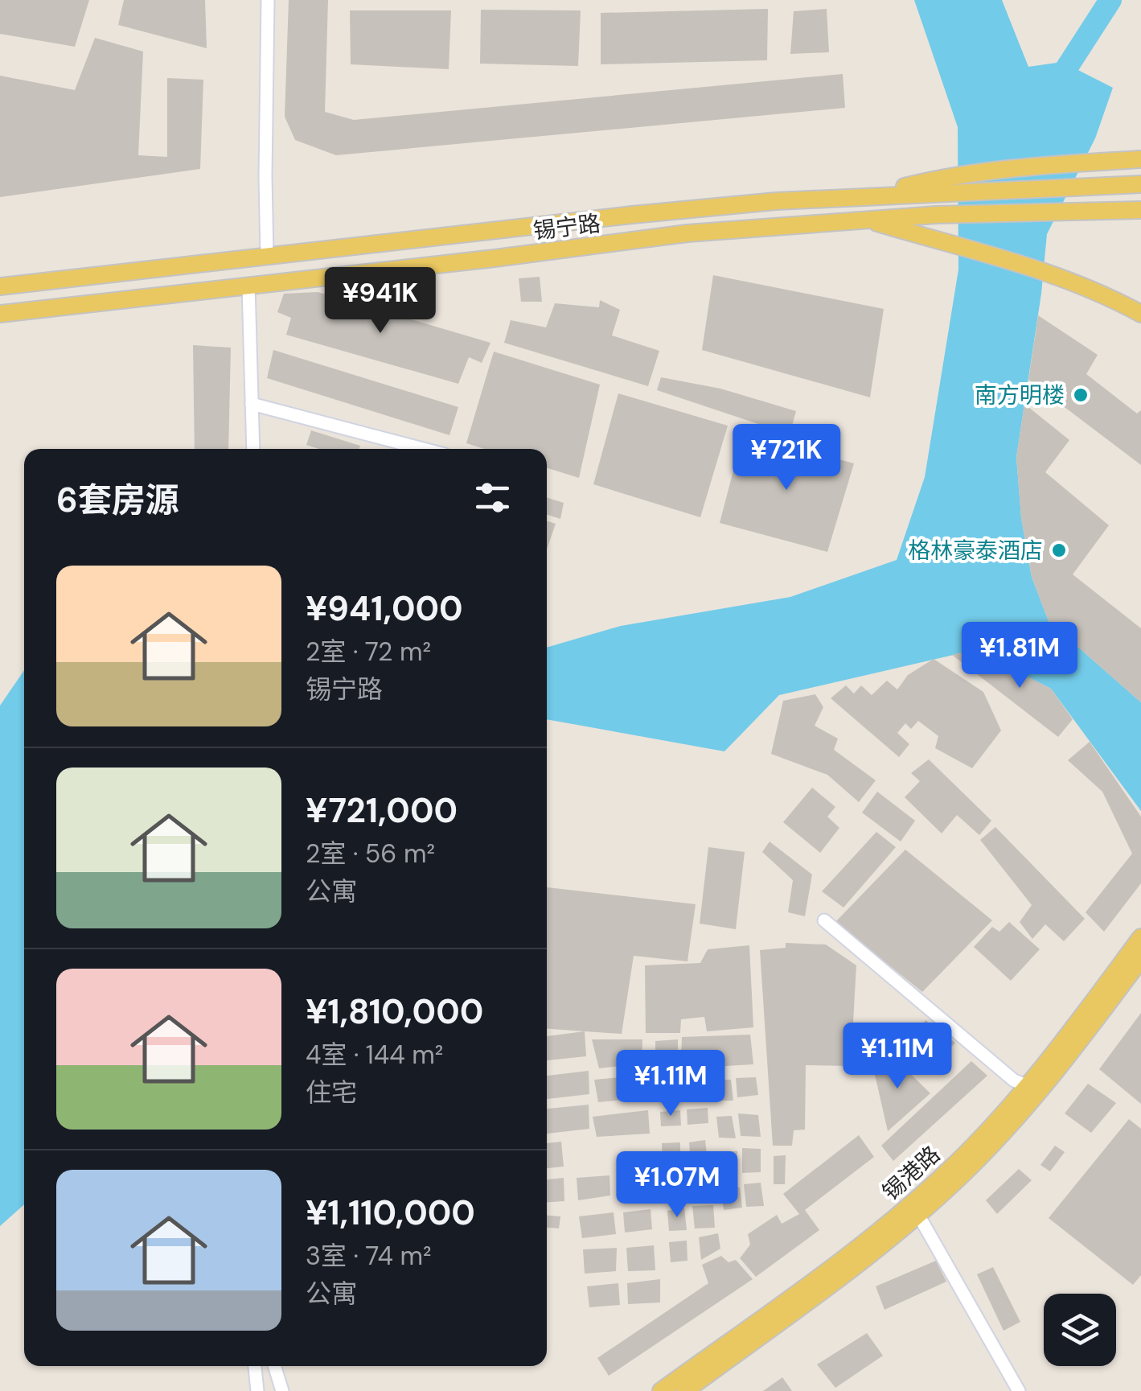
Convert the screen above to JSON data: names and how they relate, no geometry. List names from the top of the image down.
{
  "streets": {
    "main road": ["锡宁路", "锡港路"]
  },
  "places": ["南方明楼", "格林豪泰酒店"],
  "page": {
    "price": [
      "¥941K",
      "¥721K",
      "¥1.81M",
      "¥1.11M",
      "¥1.11M",
      "¥1.07M"
    ],
    "heading": "6套房源",
    "list": [
      {
        "name": "¥941,000",
        "note": "2室 · 72 m² · 锡宁路"
      },
      {
        "name": "¥721,000",
        "note": "2室 · 56 m² · 公寓"
      },
      {
        "name": "¥1,810,000",
        "note": "4室 · 144 m² · 住宅"
      },
      {
        "name": "¥1,110,000",
        "note": "3室 · 74 m² · 公寓"
      }
    ]
  }
}
